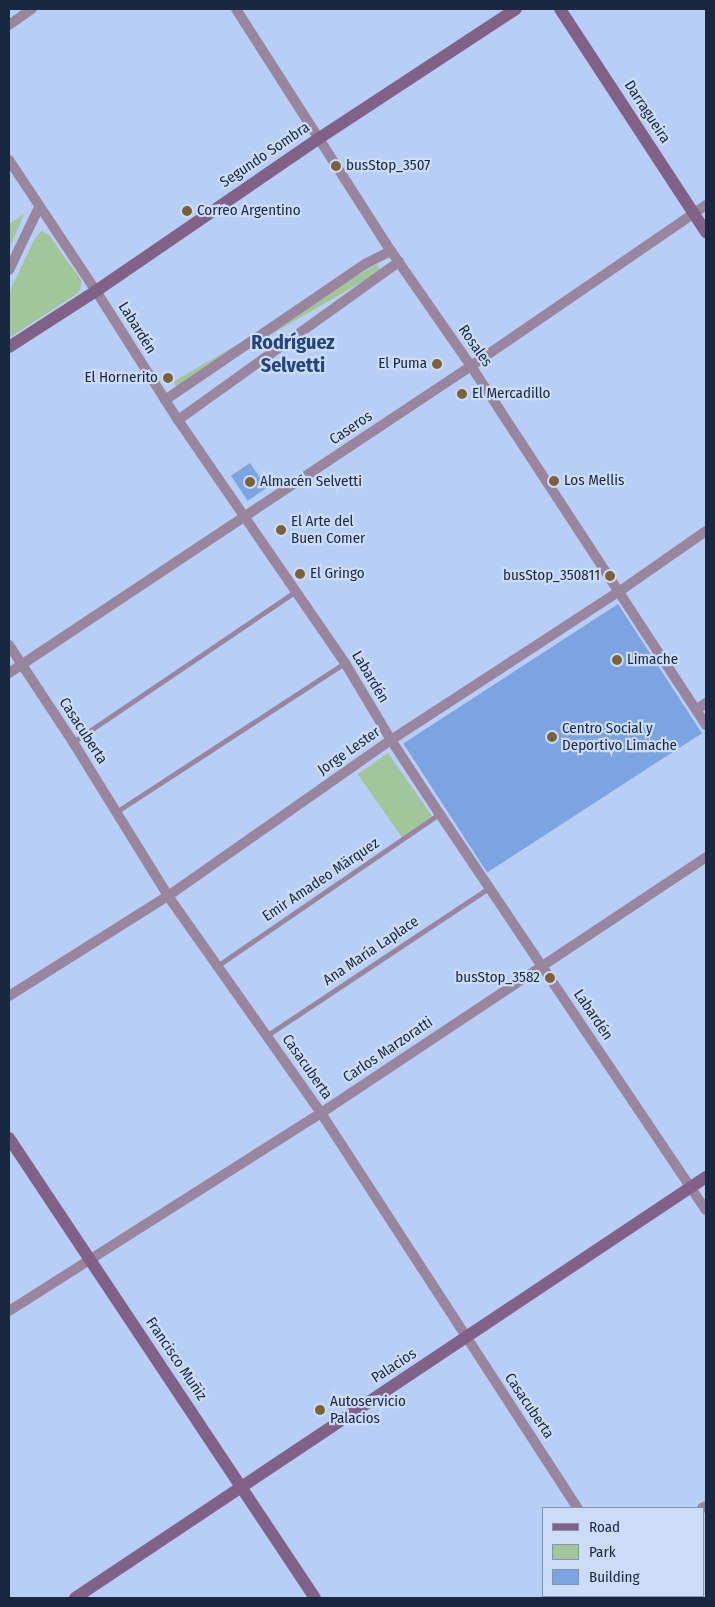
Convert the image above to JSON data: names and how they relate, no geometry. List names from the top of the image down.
{
  "streets": {
    "street": [
      "Darragueira",
      "Segundo Sombra",
      "Labardén",
      "Rosales",
      "Caseros",
      "Casacuberta",
      "Jorge Lester",
      "Carlos Marzoratti",
      "Francisco Muñiz",
      "Palacios"
    ],
    "lane": ["Emir Amadeo Märquez", "Ana María Laplace"]
  },
  "crossings": [
    ["Darragueira", "Caseros"],
    ["Segundo Sombra", "Labardén"],
    ["Segundo Sombra", "Rosales"],
    ["Labardén", "Caseros"],
    ["Labardén", "Jorge Lester"],
    ["Labardén", "Emir Amadeo Märquez"],
    ["Labardén", "Ana María Laplace"],
    ["Labardén", "Carlos Marzoratti"],
    ["Labardén", "Palacios"],
    ["Rosales", "Caseros"],
    ["Rosales", "Jorge Lester"],
    ["Caseros", "Casacuberta"],
    ["Casacuberta", "Jorge Lester"],
    ["Casacuberta", "Emir Amadeo Märquez"],
    ["Casacuberta", "Ana María Laplace"],
    ["Casacuberta", "Carlos Marzoratti"],
    ["Casacuberta", "Palacios"],
    ["Carlos Marzoratti", "Francisco Muñiz"],
    ["Francisco Muñiz", "Palacios"]
  ],
  "districts": ["Rodríguez Selvetti"],
  "places": [
    "busStop_3507",
    "Correo Argentino",
    "El Puma",
    "El Hornerito",
    "El Mercadillo",
    "Los Mellis",
    "Almacén Selvetti",
    "El Arte del Buen Comer",
    "El Gringo",
    "busStop_350811",
    "Limache",
    "Centro Social y Deportivo Limache",
    "busStop_3582",
    "Autoservicio Palacios"
  ],
  "legend": ["Road", "Park", "Building"]
}
